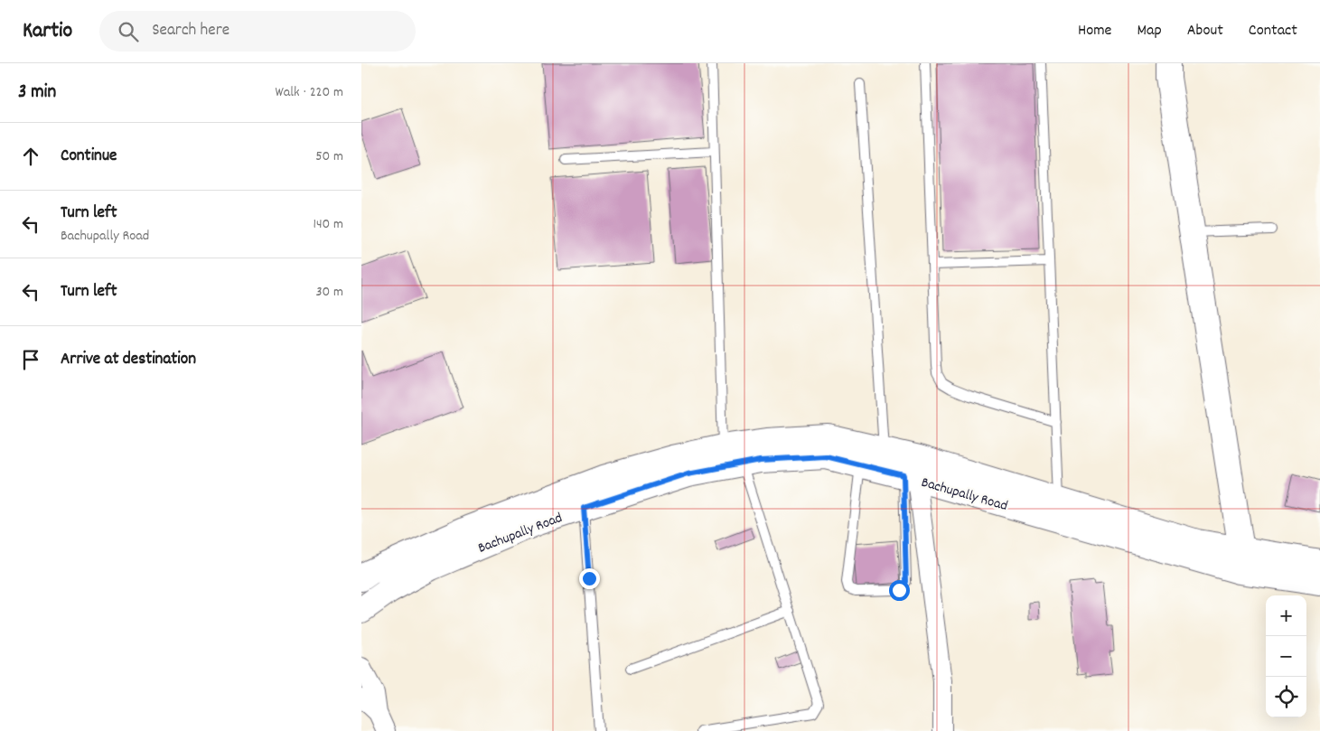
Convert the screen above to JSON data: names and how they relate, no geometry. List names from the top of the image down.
{
  "streets": {
    "main road": ["Bachupally Road"]
  },
  "page": {
    "header": "Kartio",
    "search": "Search here",
    "nav": [
      "Home",
      "Map",
      "About",
      "Contact"
    ],
    "heading": ["3 min", "Walk · 220 m"],
    "list": [
      ["Continue", "50 m"],
      ["Turn left", "Bachupally Road", "140 m"],
      ["Turn left", "30 m"],
      "Arrive at destination"
    ],
    "map_buttons": ["+", "−"]
  }
}
